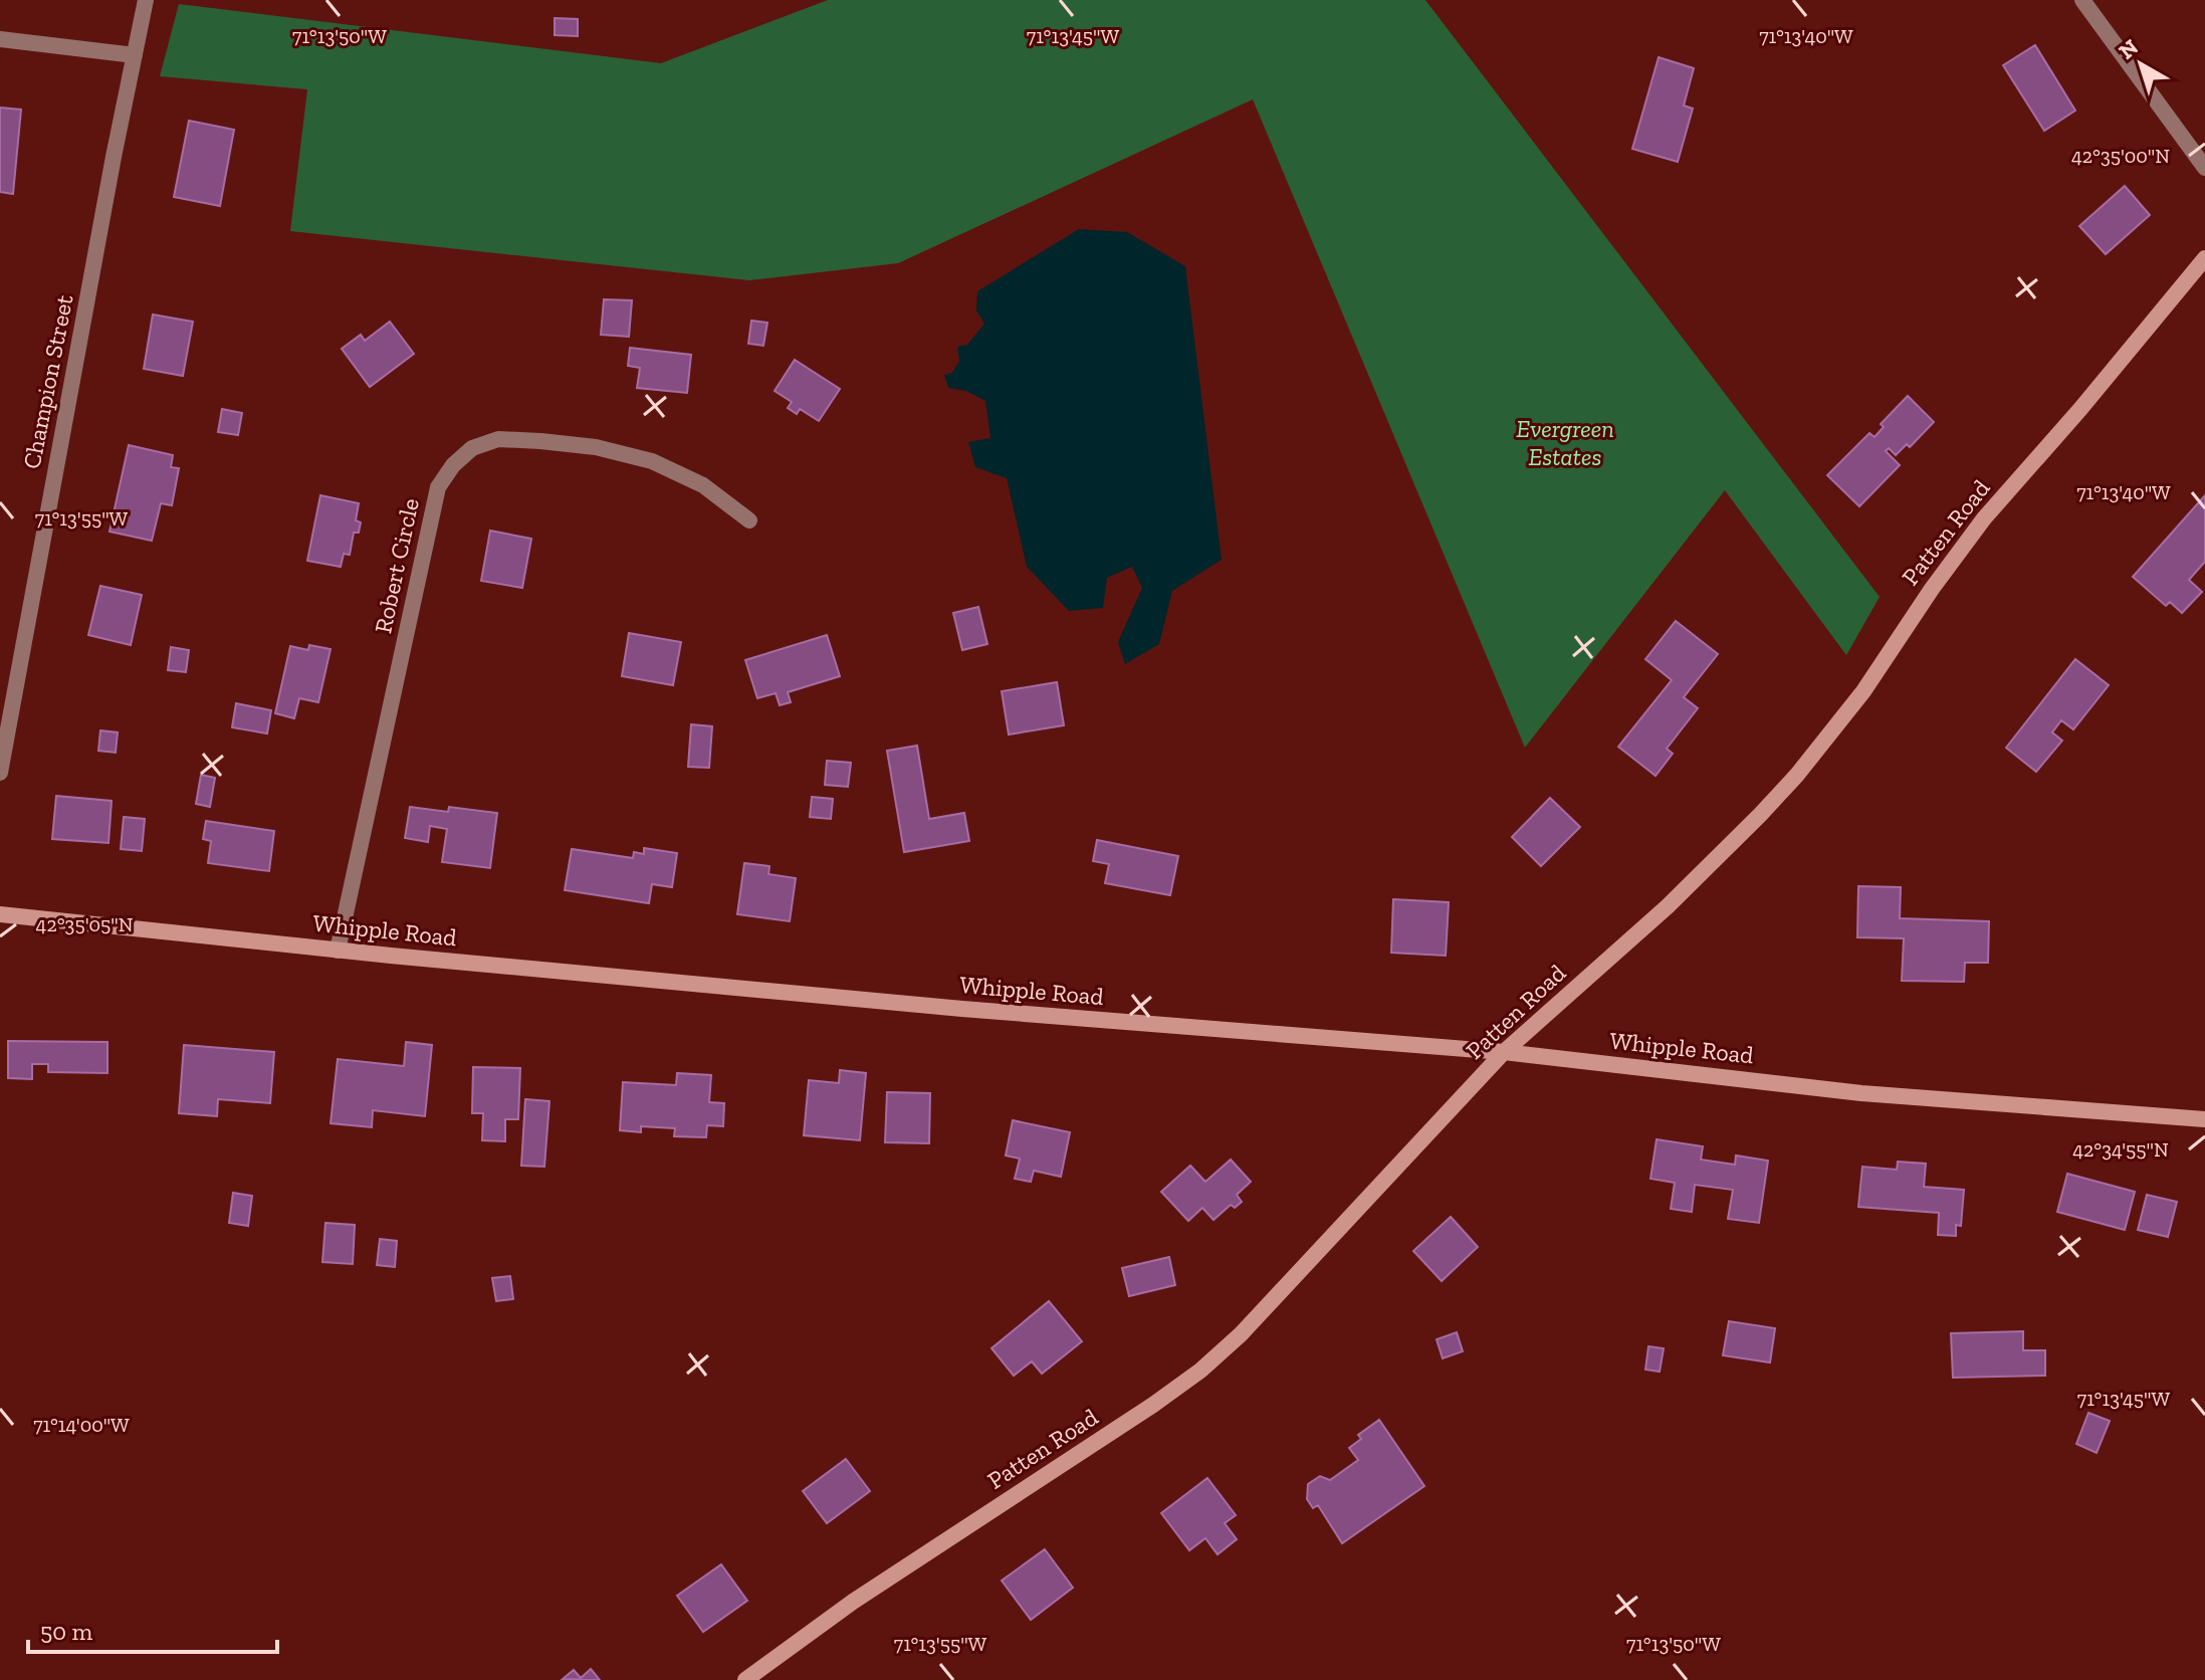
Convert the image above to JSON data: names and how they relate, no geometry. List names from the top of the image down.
{
  "streets": {
    "street": [
      "Champion Street",
      "Patten Road",
      "Robert Circle",
      "Whipple Road"
    ]
  },
  "crossings": [
    ["Patten Road", "Whipple Road"],
    ["Robert Circle", "Whipple Road"]
  ],
  "parks": ["Evergreen Estates"],
  "scale_bar": "50 m",
  "north": "top left",
  "coordinates": [
    "71°13'45\"W",
    "71°13'40\"W",
    "71°13'50\"W",
    "42°35'00\"N",
    "71°13'55\"W",
    "42°35'05\"N",
    "42°34'55\"N",
    "71°14'00\"W"
  ]
}
